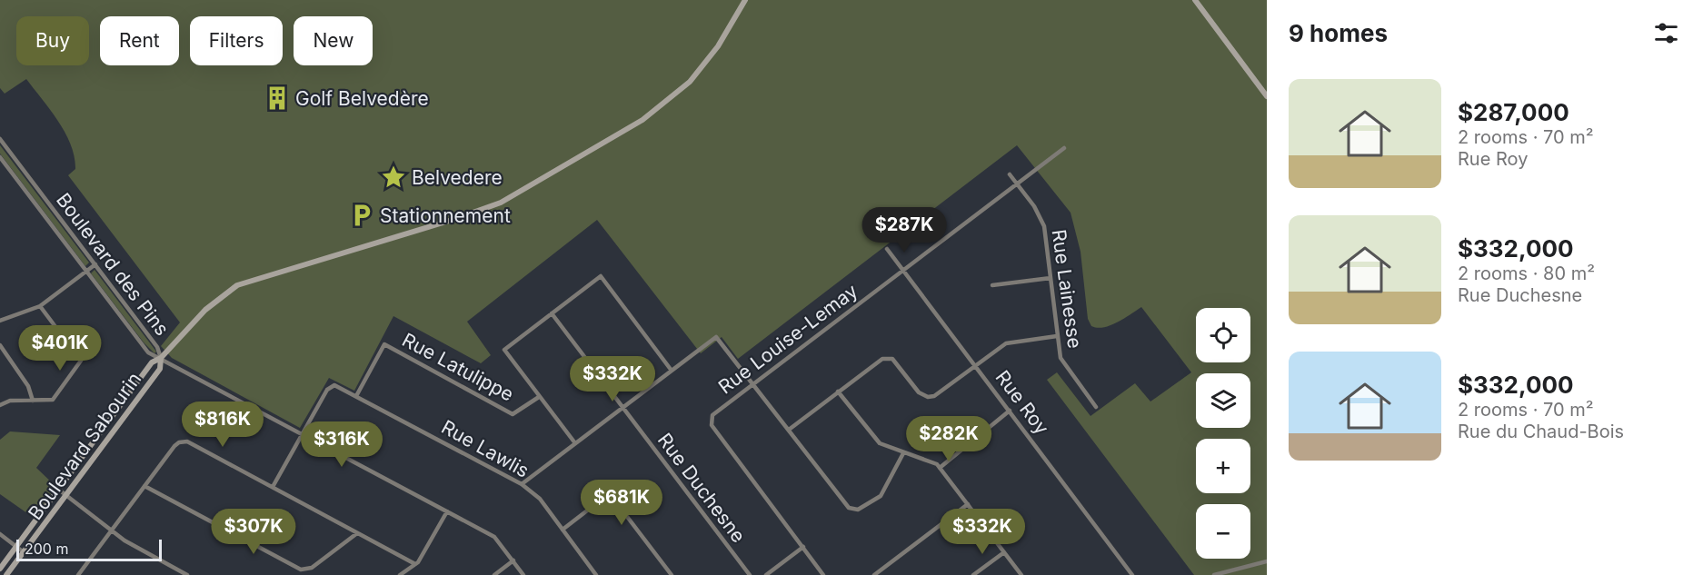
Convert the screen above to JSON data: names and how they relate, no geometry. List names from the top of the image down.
{
  "streets": {
    "street": [
      "Boulevard des Pins",
      "Rue Lainesse",
      "Rue Louise-Lemay",
      "Rue Latulippe",
      "Rue Roy",
      "Boulevard Sabourin",
      "Rue Lawlis",
      "Rue Duchesne"
    ]
  },
  "crossings": [
    ["Boulevard des Pins", "Boulevard Sabourin"],
    ["Rue Lainesse", "Rue Louise-Lemay"],
    ["Rue Louise-Lemay", "Rue Roy"],
    ["Rue Latulippe", "Rue Lawlis"]
  ],
  "places": {
    "building": ["Golf Belvedère"],
    "place": ["Belvedere"],
    "parking": ["Stationnement"]
  },
  "scale_bar": "200 m",
  "page": {
    "heading": "9 homes",
    "chip": [
      "Buy",
      "Rent",
      "Filters",
      "New"
    ],
    "list": [
      {
        "name": "$287,000",
        "note": "2 rooms · 70 m² · Rue Roy"
      },
      {
        "name": "$332,000",
        "note": "2 rooms · 80 m² · Rue Duchesne"
      },
      {
        "name": "$332,000",
        "note": "2 rooms · 70 m² · Rue du Chaud-Bois"
      }
    ],
    "price": [
      "$287K",
      "$401K",
      "$332K",
      "$816K",
      "$282K",
      "$316K",
      "$681K",
      "$307K",
      "$332K"
    ],
    "map_buttons": ["+", "−"],
    "scale": "200 m"
  }
}
